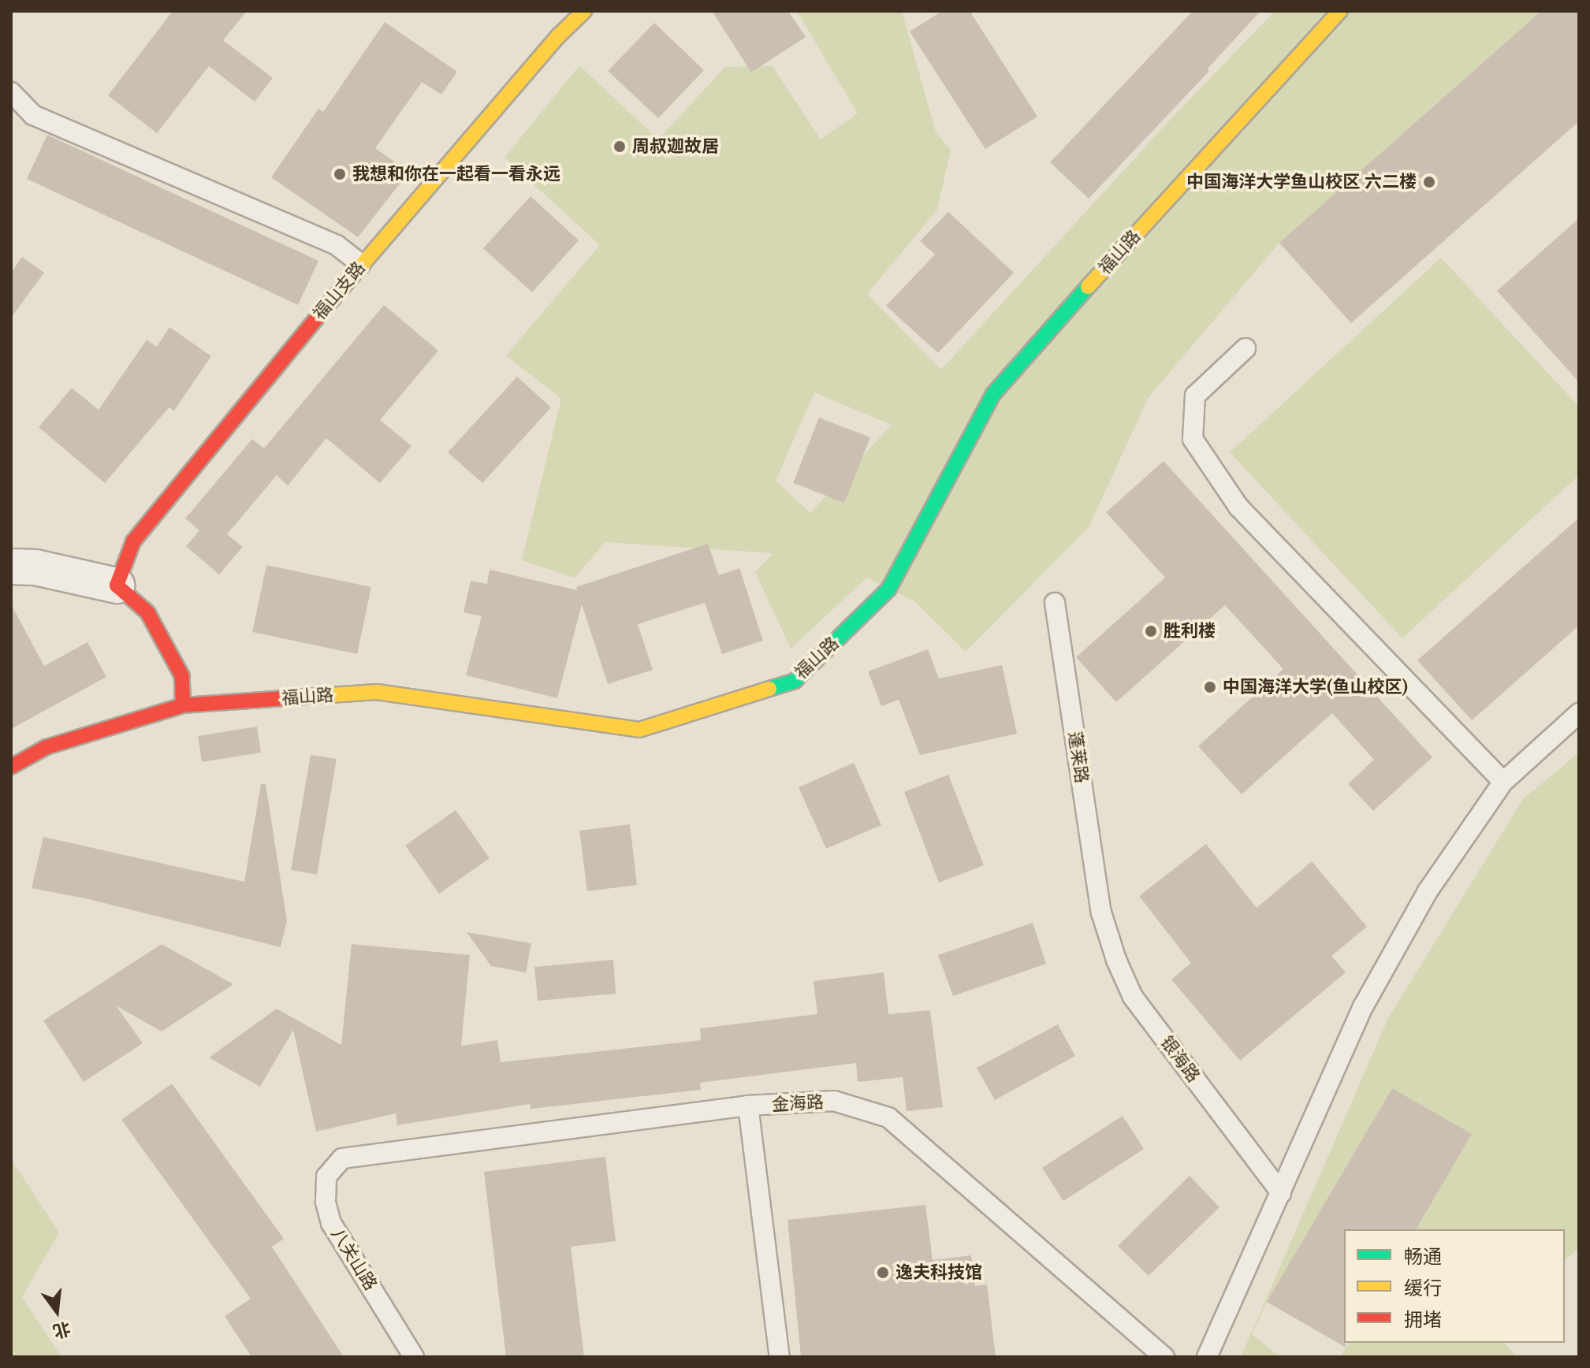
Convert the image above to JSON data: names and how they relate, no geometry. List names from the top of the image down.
{
  "streets": {
    "street": ["福山路", "福山支路"],
    "lane": [
      "蓬莱路",
      "银海路",
      "金海路",
      "八关山路"
    ]
  },
  "crossings": [
    ["蓬莱路", "银海路"],
    ["金海路", "八关山路"]
  ],
  "places": [
    "周叔迦故居",
    "我想和你在一起看一看永远",
    "中国海洋大学鱼山校区 六二楼",
    "胜利楼",
    "中国海洋大学(鱼山校区)",
    "逸夫科技馆"
  ],
  "legend": ["畅通", "缓行", "拥堵"],
  "north": "bottom"
}
